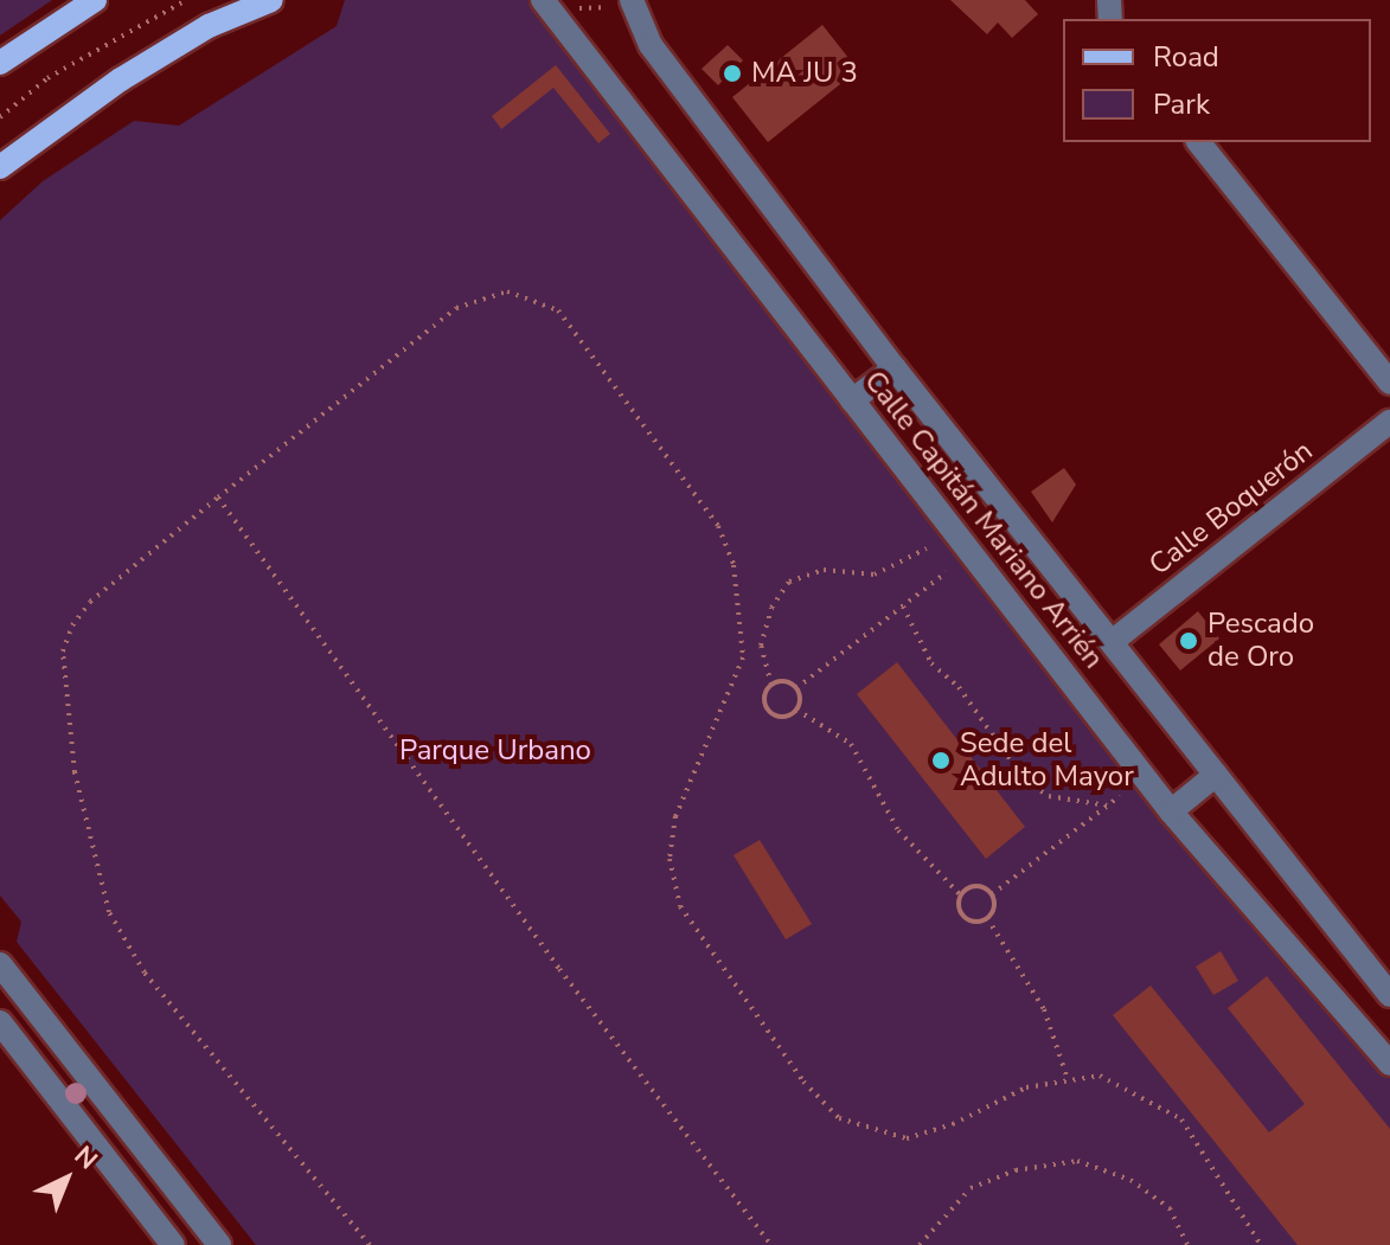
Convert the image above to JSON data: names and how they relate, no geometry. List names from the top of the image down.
{
  "streets": {
    "street": ["Calle Boquerón", "Calle Capitán Mariano Arrién"]
  },
  "crossings": [
    ["Calle Boquerón", "Calle Capitán Mariano Arrién"]
  ],
  "parks": ["Parque Urbano"],
  "places": ["MA JU 3", "Pescado de Oro", "Sede del Adulto Mayor"],
  "legend": ["Road", "Park"],
  "north": "top right"
}
